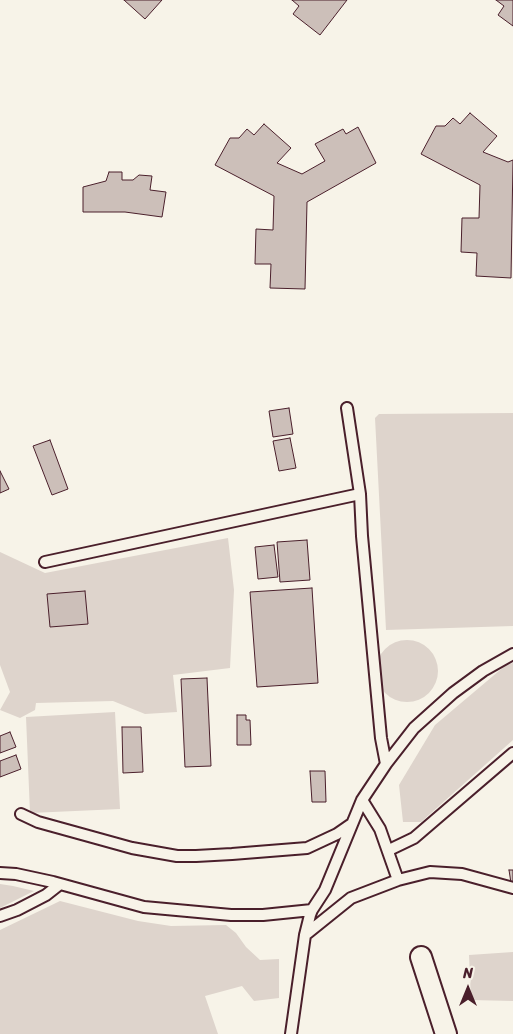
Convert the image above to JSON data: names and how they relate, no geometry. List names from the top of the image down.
{
  "north": "top"
}
